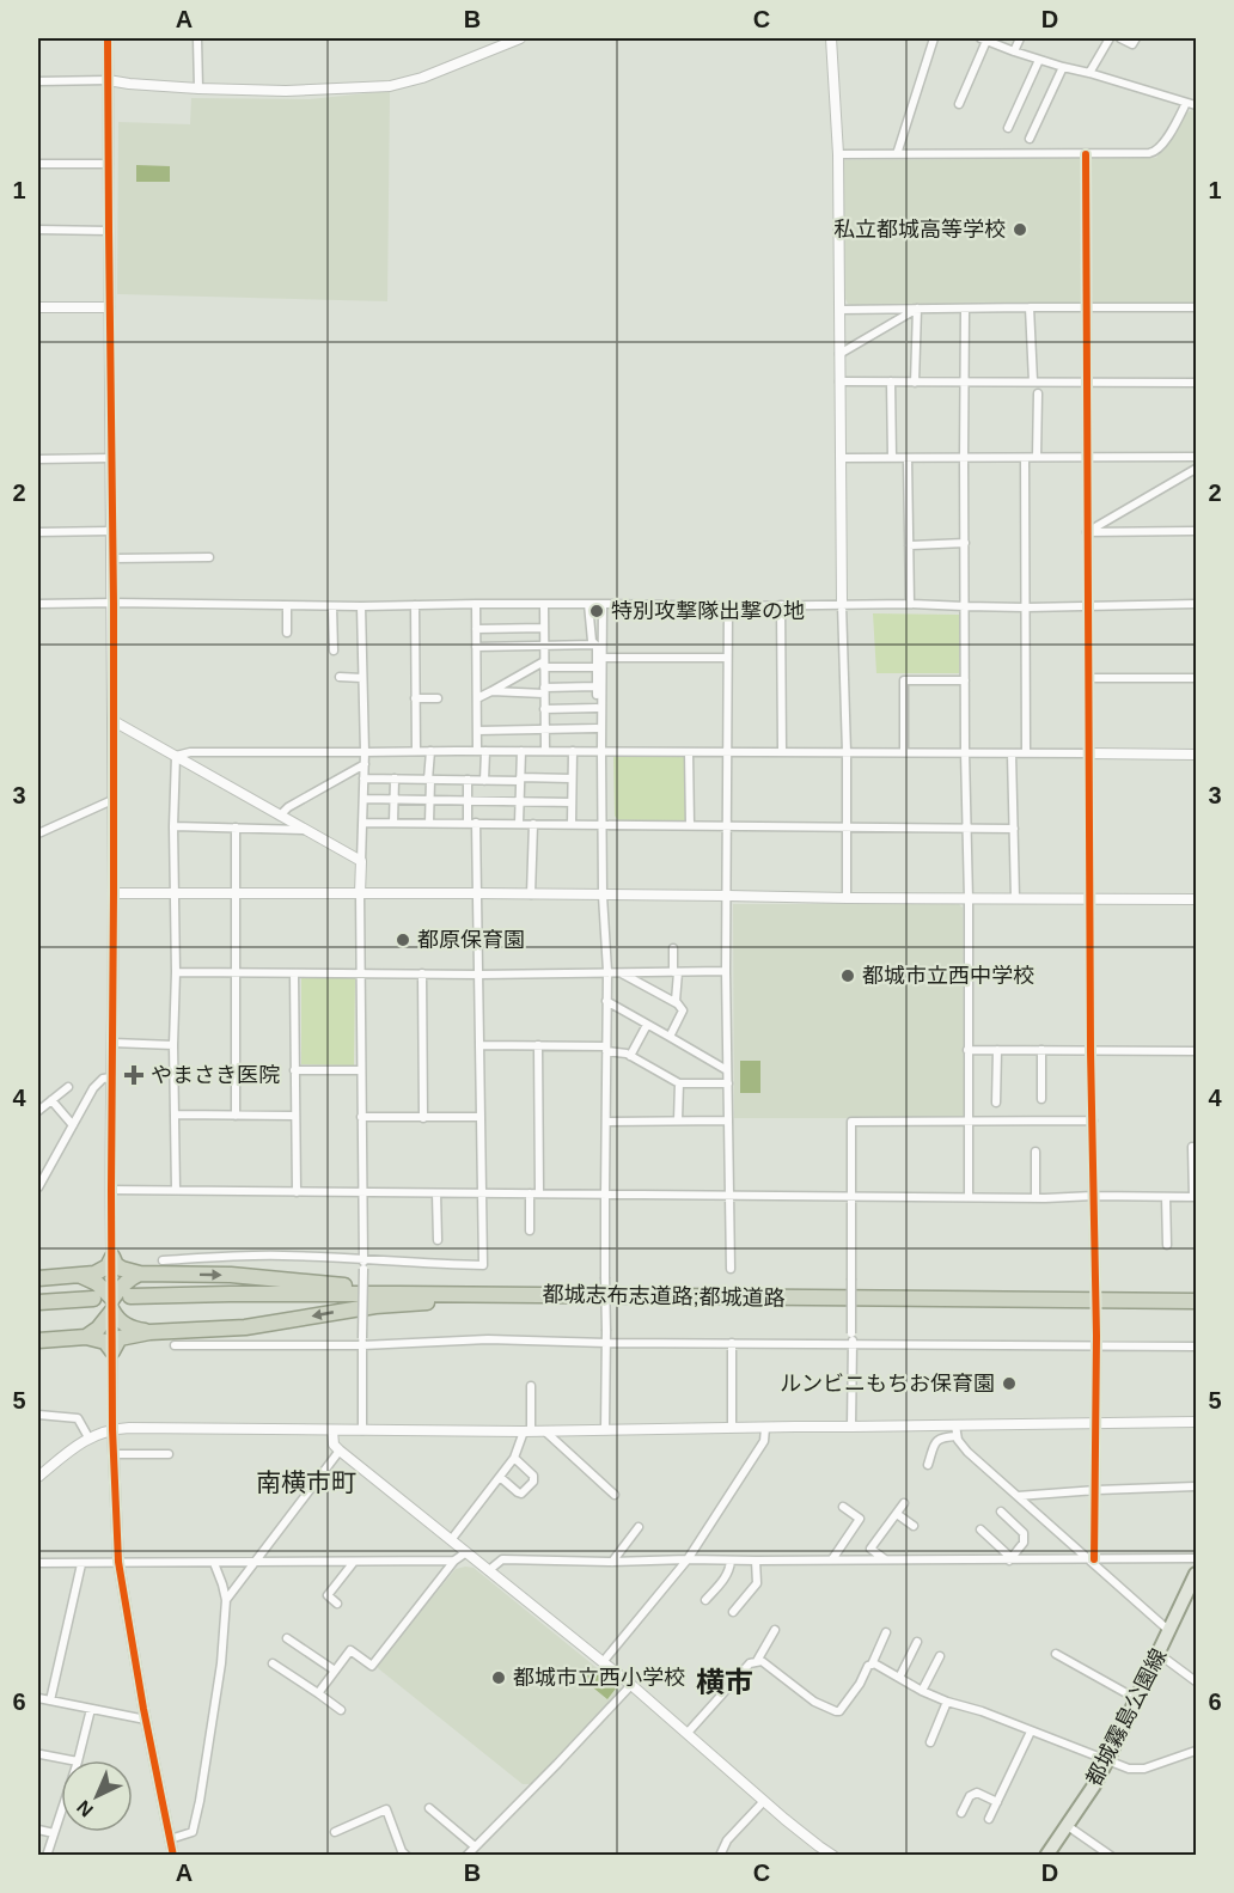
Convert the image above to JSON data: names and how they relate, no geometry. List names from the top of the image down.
{
  "streets": {
    "highway": ["都城志布志道路;都城道路"],
    "main road": ["都城霧島公園線"]
  },
  "districts": ["南横市町", "横市"],
  "places": {
    "other": [
      "私立都城高等学校",
      "特別攻撃隊出撃の地",
      "都原保育園",
      "都城市立西中学校",
      "ルンビニもちお保育園",
      "都城市立西小学校"
    ],
    "health": ["やまさき医院"]
  },
  "north": "bottom left",
  "grid": {
    "columns": [
      "A",
      "B",
      "C",
      "D"
    ],
    "rows": [
      "1",
      "2",
      "3",
      "4",
      "5",
      "6"
    ]
  }
}
